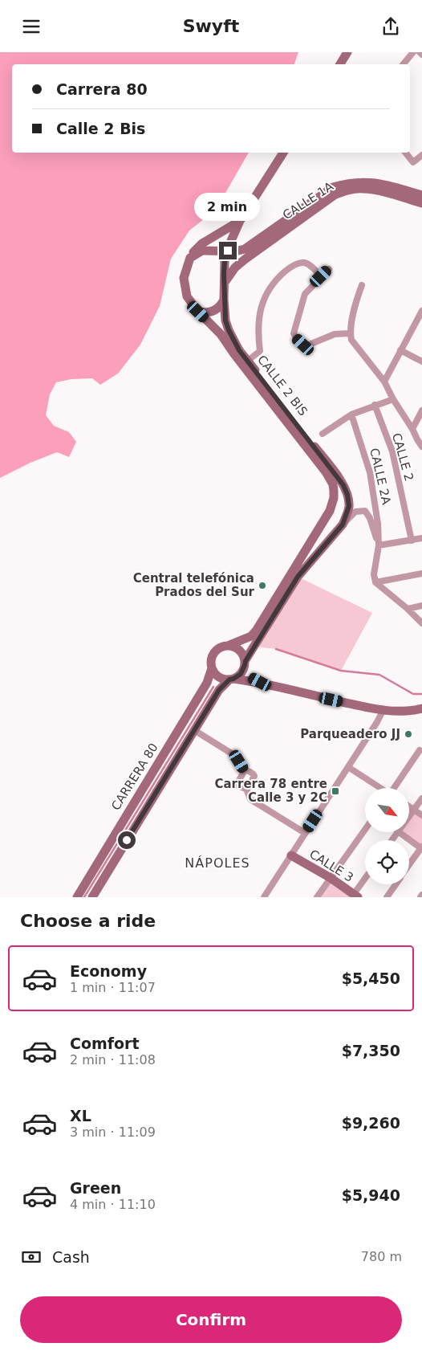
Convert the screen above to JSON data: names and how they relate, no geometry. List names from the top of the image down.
{
  "streets": {
    "street": [
      "CALLE 1A",
      "CALLE 2 BIS",
      "CALLE 2",
      "CALLE 2A",
      "CARRERA 80",
      "CALLE 3"
    ]
  },
  "crossings": [
    ["CALLE 1A", "CALLE 2 BIS"],
    ["CALLE 2 BIS", "CALLE 2A"],
    ["CALLE 2 BIS", "CARRERA 80"]
  ],
  "districts": ["NÁPOLES"],
  "places": {
    "other": ["Central telefónica Prados del Sur", "Parqueadero JJ"],
    "transit": ["Carrera 78 entre Calle 3 y 2C"]
  },
  "north": "bottom right",
  "page": {
    "header": "Swyft",
    "banner": ["Carrera 80", "Calle 2 Bis"],
    "bubble": "2 min",
    "heading": "Choose a ride",
    "list": [
      {
        "name": "Economy",
        "note": "1 min · 11:07",
        "value": "$5,450"
      },
      {
        "name": "Comfort",
        "note": "2 min · 11:08",
        "value": "$7,350"
      },
      {
        "name": "XL",
        "note": "3 min · 11:09",
        "value": "$9,260"
      },
      {
        "name": "Green",
        "note": "4 min · 11:10",
        "value": "$5,940"
      }
    ],
    "pay": ["Cash", "780 m"],
    "buttons": "Confirm"
  }
}
